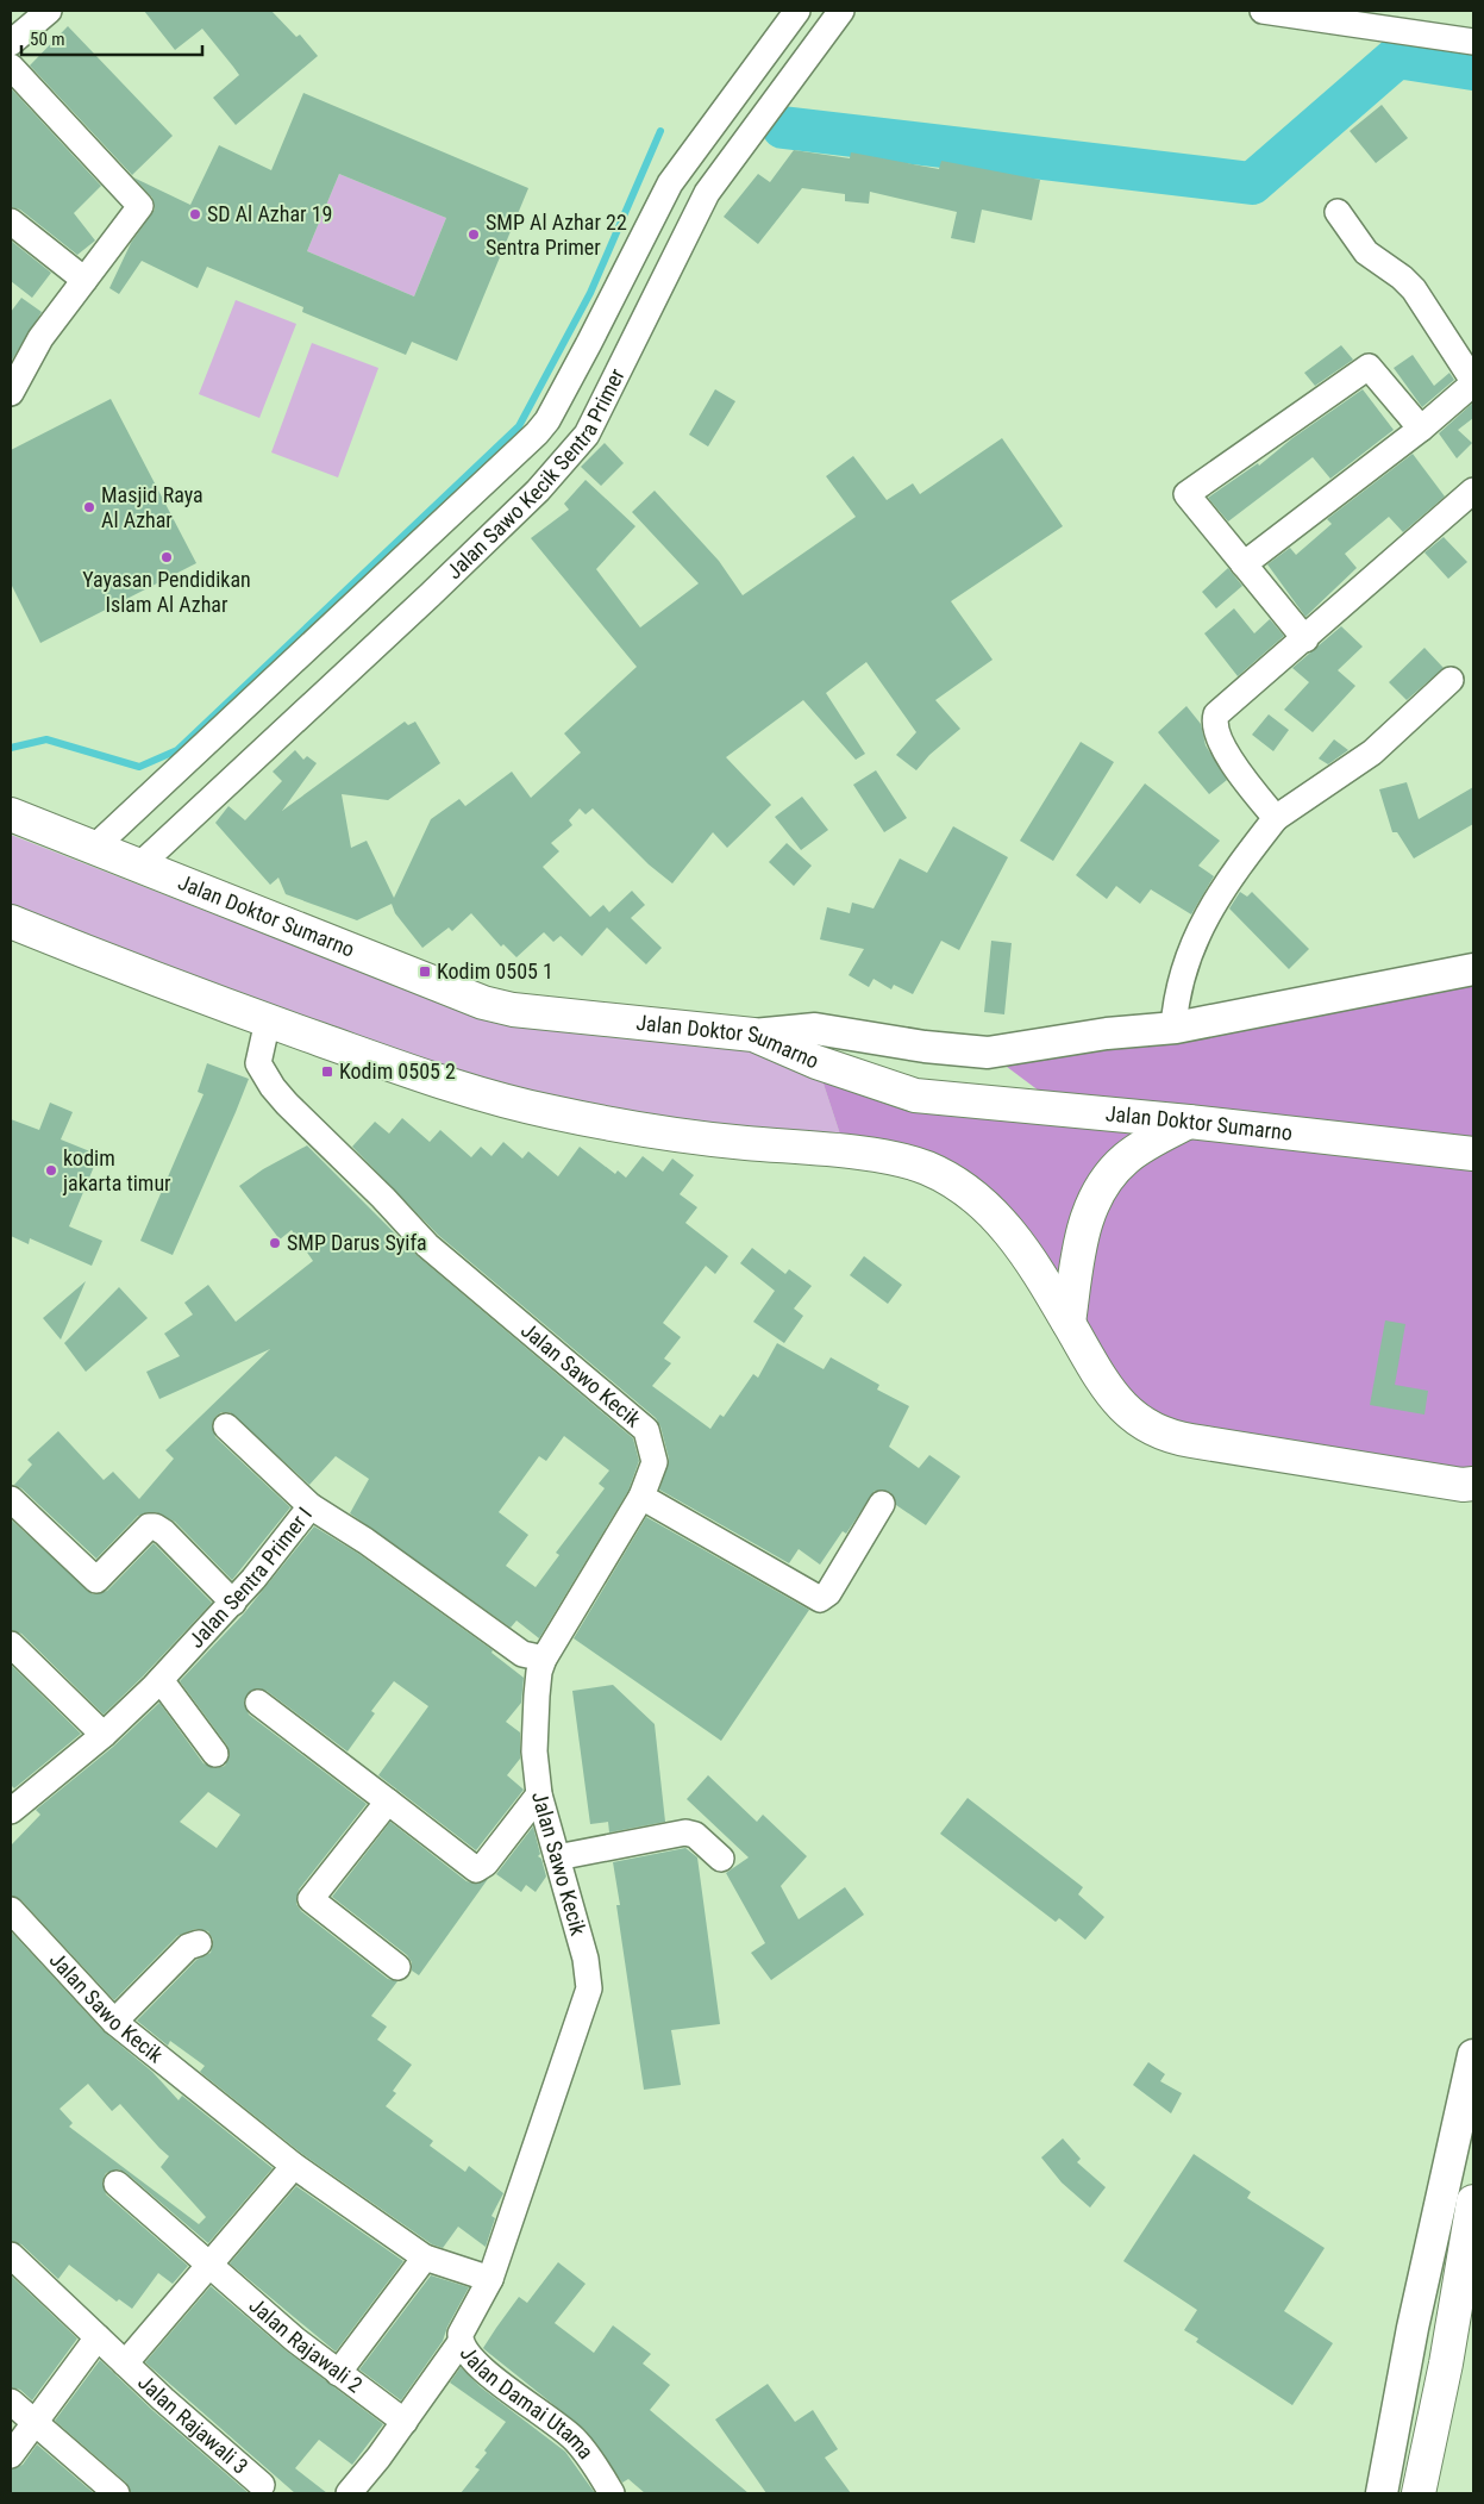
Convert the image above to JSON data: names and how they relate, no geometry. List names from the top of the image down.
{
  "streets": {
    "main road": ["Jalan Doktor Sumarno"],
    "street": [
      "Jalan Sawo Kecik Sentra Primer",
      "Jalan Sawo Kecik",
      "Jalan Sentra Primer I",
      "Jalan Rajawali 2",
      "Jalan Damai Utama",
      "Jalan Rajawali 3"
    ]
  },
  "crossings": [
    ["Jalan Sawo Kecik Sentra Primer", "Jalan Doktor Sumarno"],
    ["Jalan Sawo Kecik", "Jalan Sentra Primer I"],
    ["Jalan Sawo Kecik", "Jalan Damai Utama"]
  ],
  "places": {
    "other": [
      "SD Al Azhar 19",
      "SMP Al Azhar 22 Sentra Primer",
      "Masjid Raya Al Azhar",
      "Yayasan Pendidikan Islam Al Azhar",
      "kodim jakarta timur",
      "SMP Darus Syifa"
    ],
    "transit": ["Kodim 0505 1", "Kodim 0505 2"]
  },
  "scale_bar": "50 m"
}
